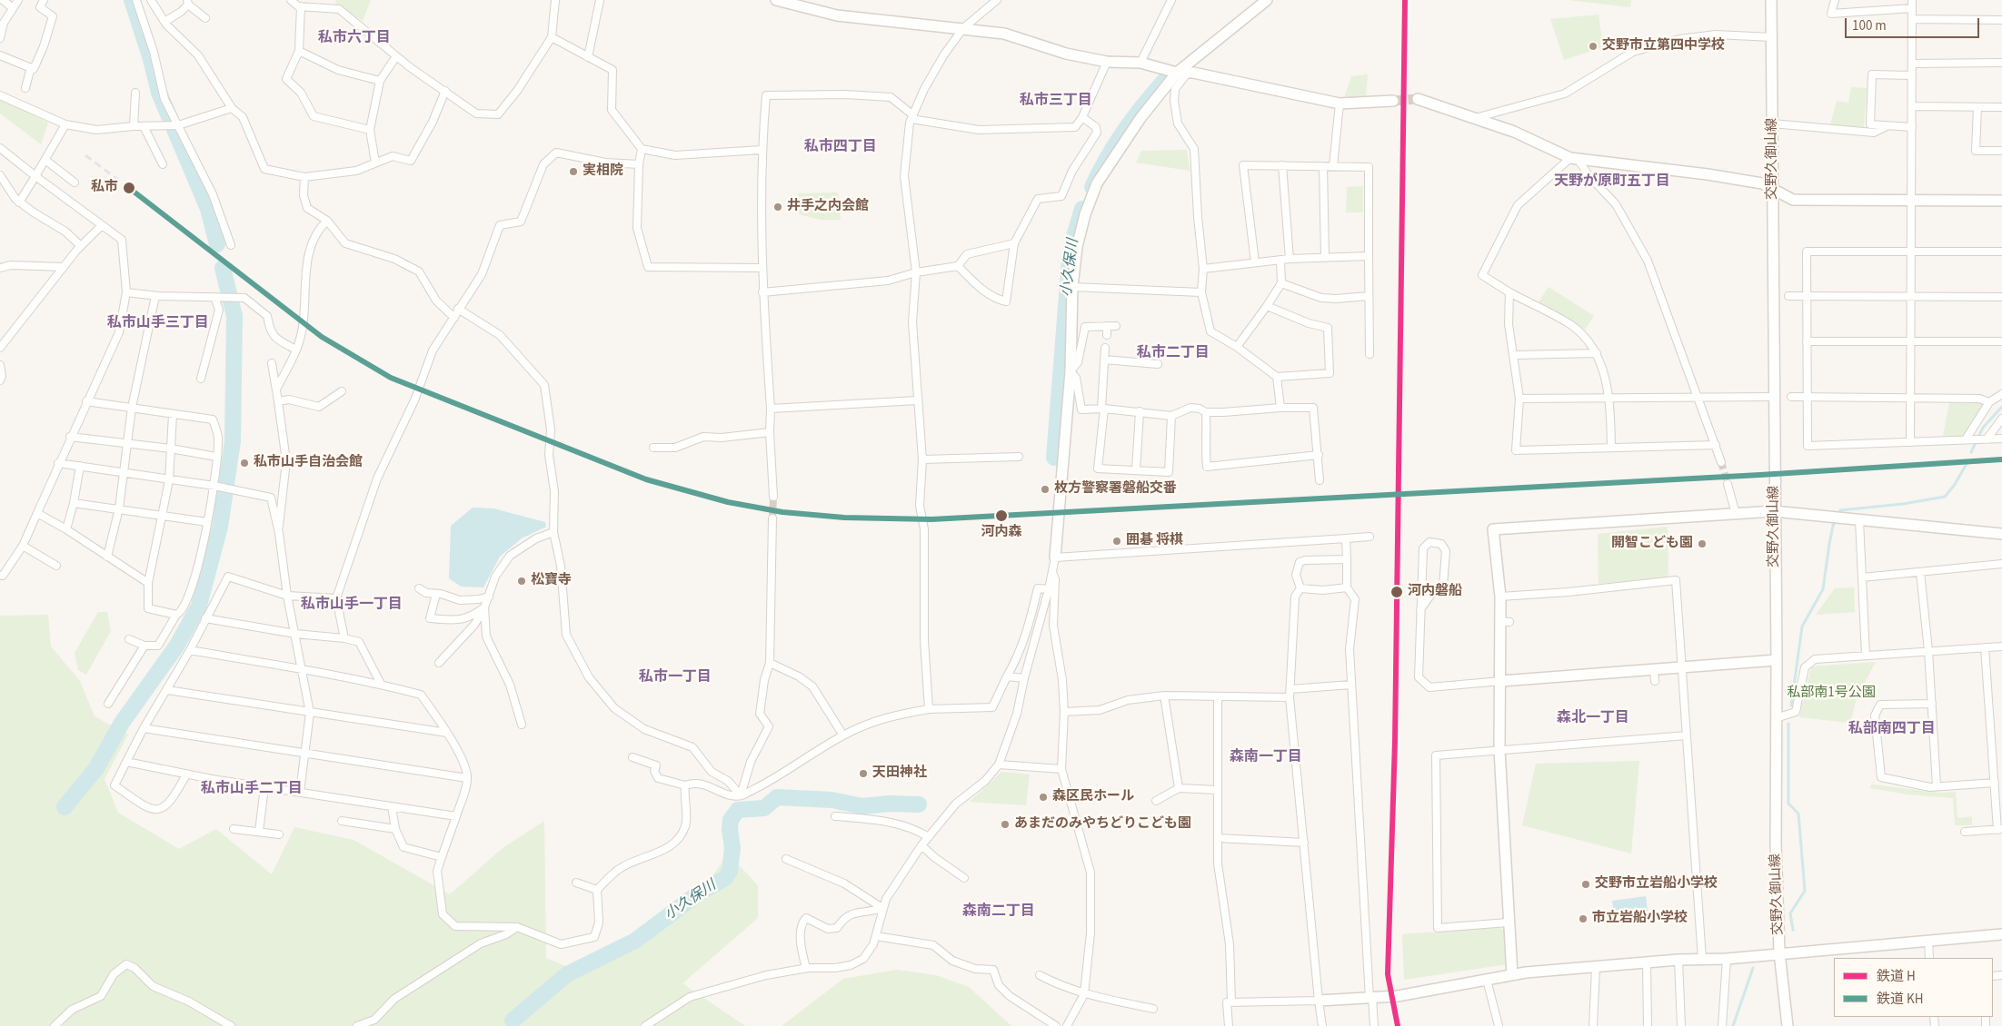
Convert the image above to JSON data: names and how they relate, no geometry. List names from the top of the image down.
{
  "streets": {
    "street": ["交野久御山線"]
  },
  "districts": [
    "私市六丁目",
    "私市三丁目",
    "私市四丁目",
    "天野が原町五丁目",
    "私市山手三丁目",
    "私市二丁目",
    "私市山手一丁目",
    "私市一丁目",
    "森北一丁目",
    "私部南四丁目",
    "森南一丁目",
    "私市山手二丁目",
    "森南二丁目"
  ],
  "water": ["小久保川"],
  "parks": ["私部南1号公園"],
  "places": [
    "交野市立第四中学校",
    "実相院",
    "私市",
    "井手之内会館",
    "私市山手自治会館",
    "枚方警察署磐船交番",
    "河内森",
    "囲碁 将棋",
    "開智こども園",
    "松寶寺",
    "河内磐船",
    "天田神社",
    "森区民ホール",
    "あまだのみやちどりこども園",
    "交野市立岩船小学校",
    "市立岩船小学校"
  ],
  "lines": ["rail line H", "rail line KH"],
  "legend": ["鉄道 H", "鉄道 KH"],
  "scale_bar": "100 m"
}
